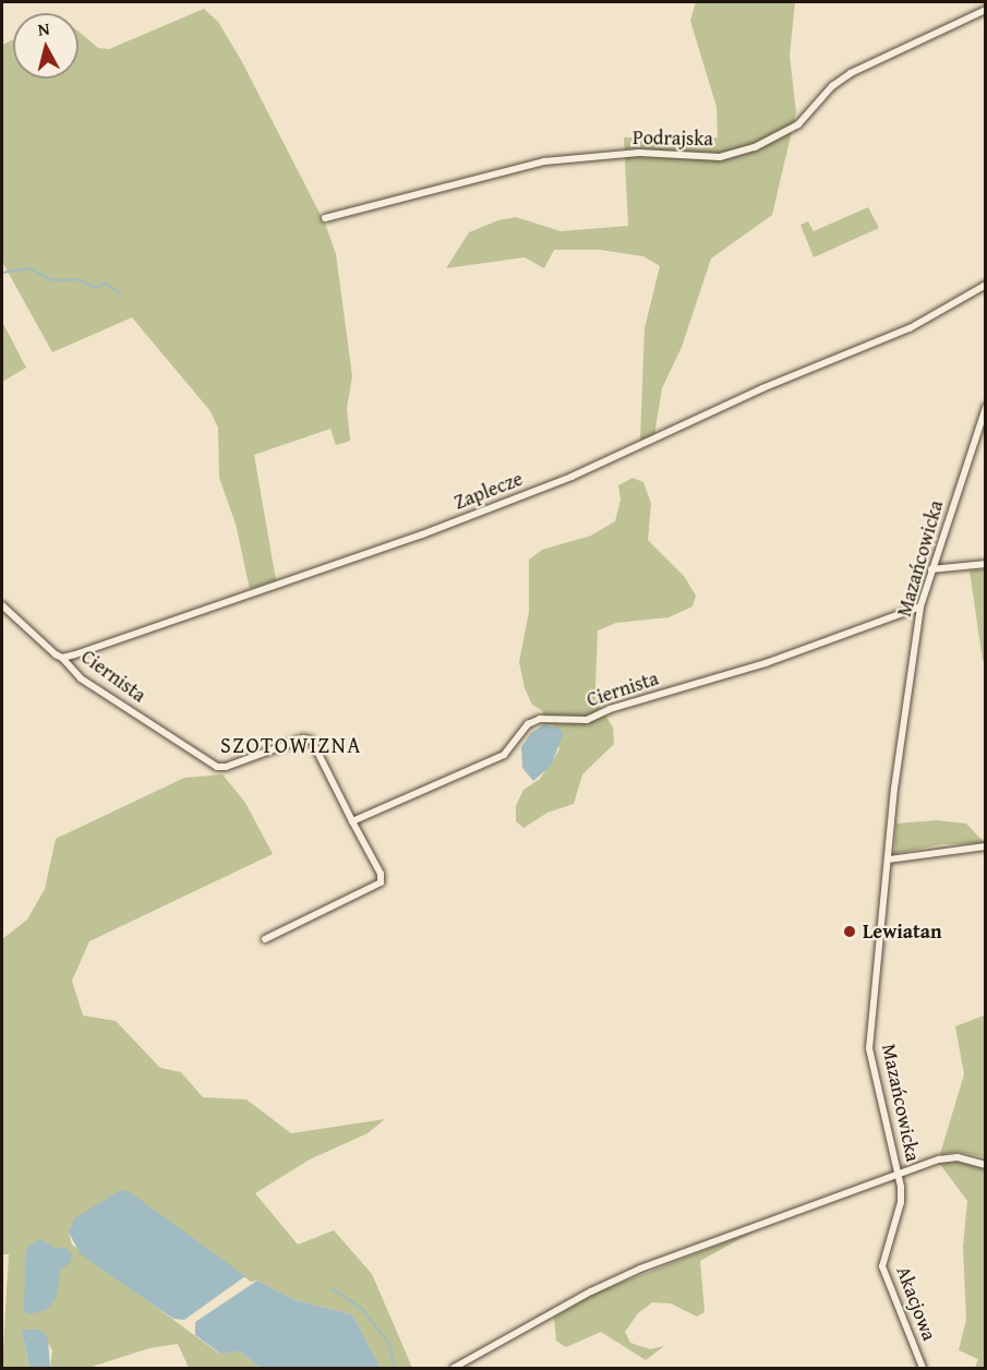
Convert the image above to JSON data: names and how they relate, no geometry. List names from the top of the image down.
{
  "streets": {
    "street": [
      "Podrajska",
      "Zaplecze",
      "Mazańcowicka",
      "Ciernista",
      "Akacjowa"
    ]
  },
  "crossings": [
    ["Zaplecze", "Ciernista"],
    ["Mazańcowicka", "Ciernista"],
    ["Mazańcowicka", "Akacjowa"]
  ],
  "districts": ["SZOTOWIZNA"],
  "places": ["Lewiatan"],
  "north": "top"
}
